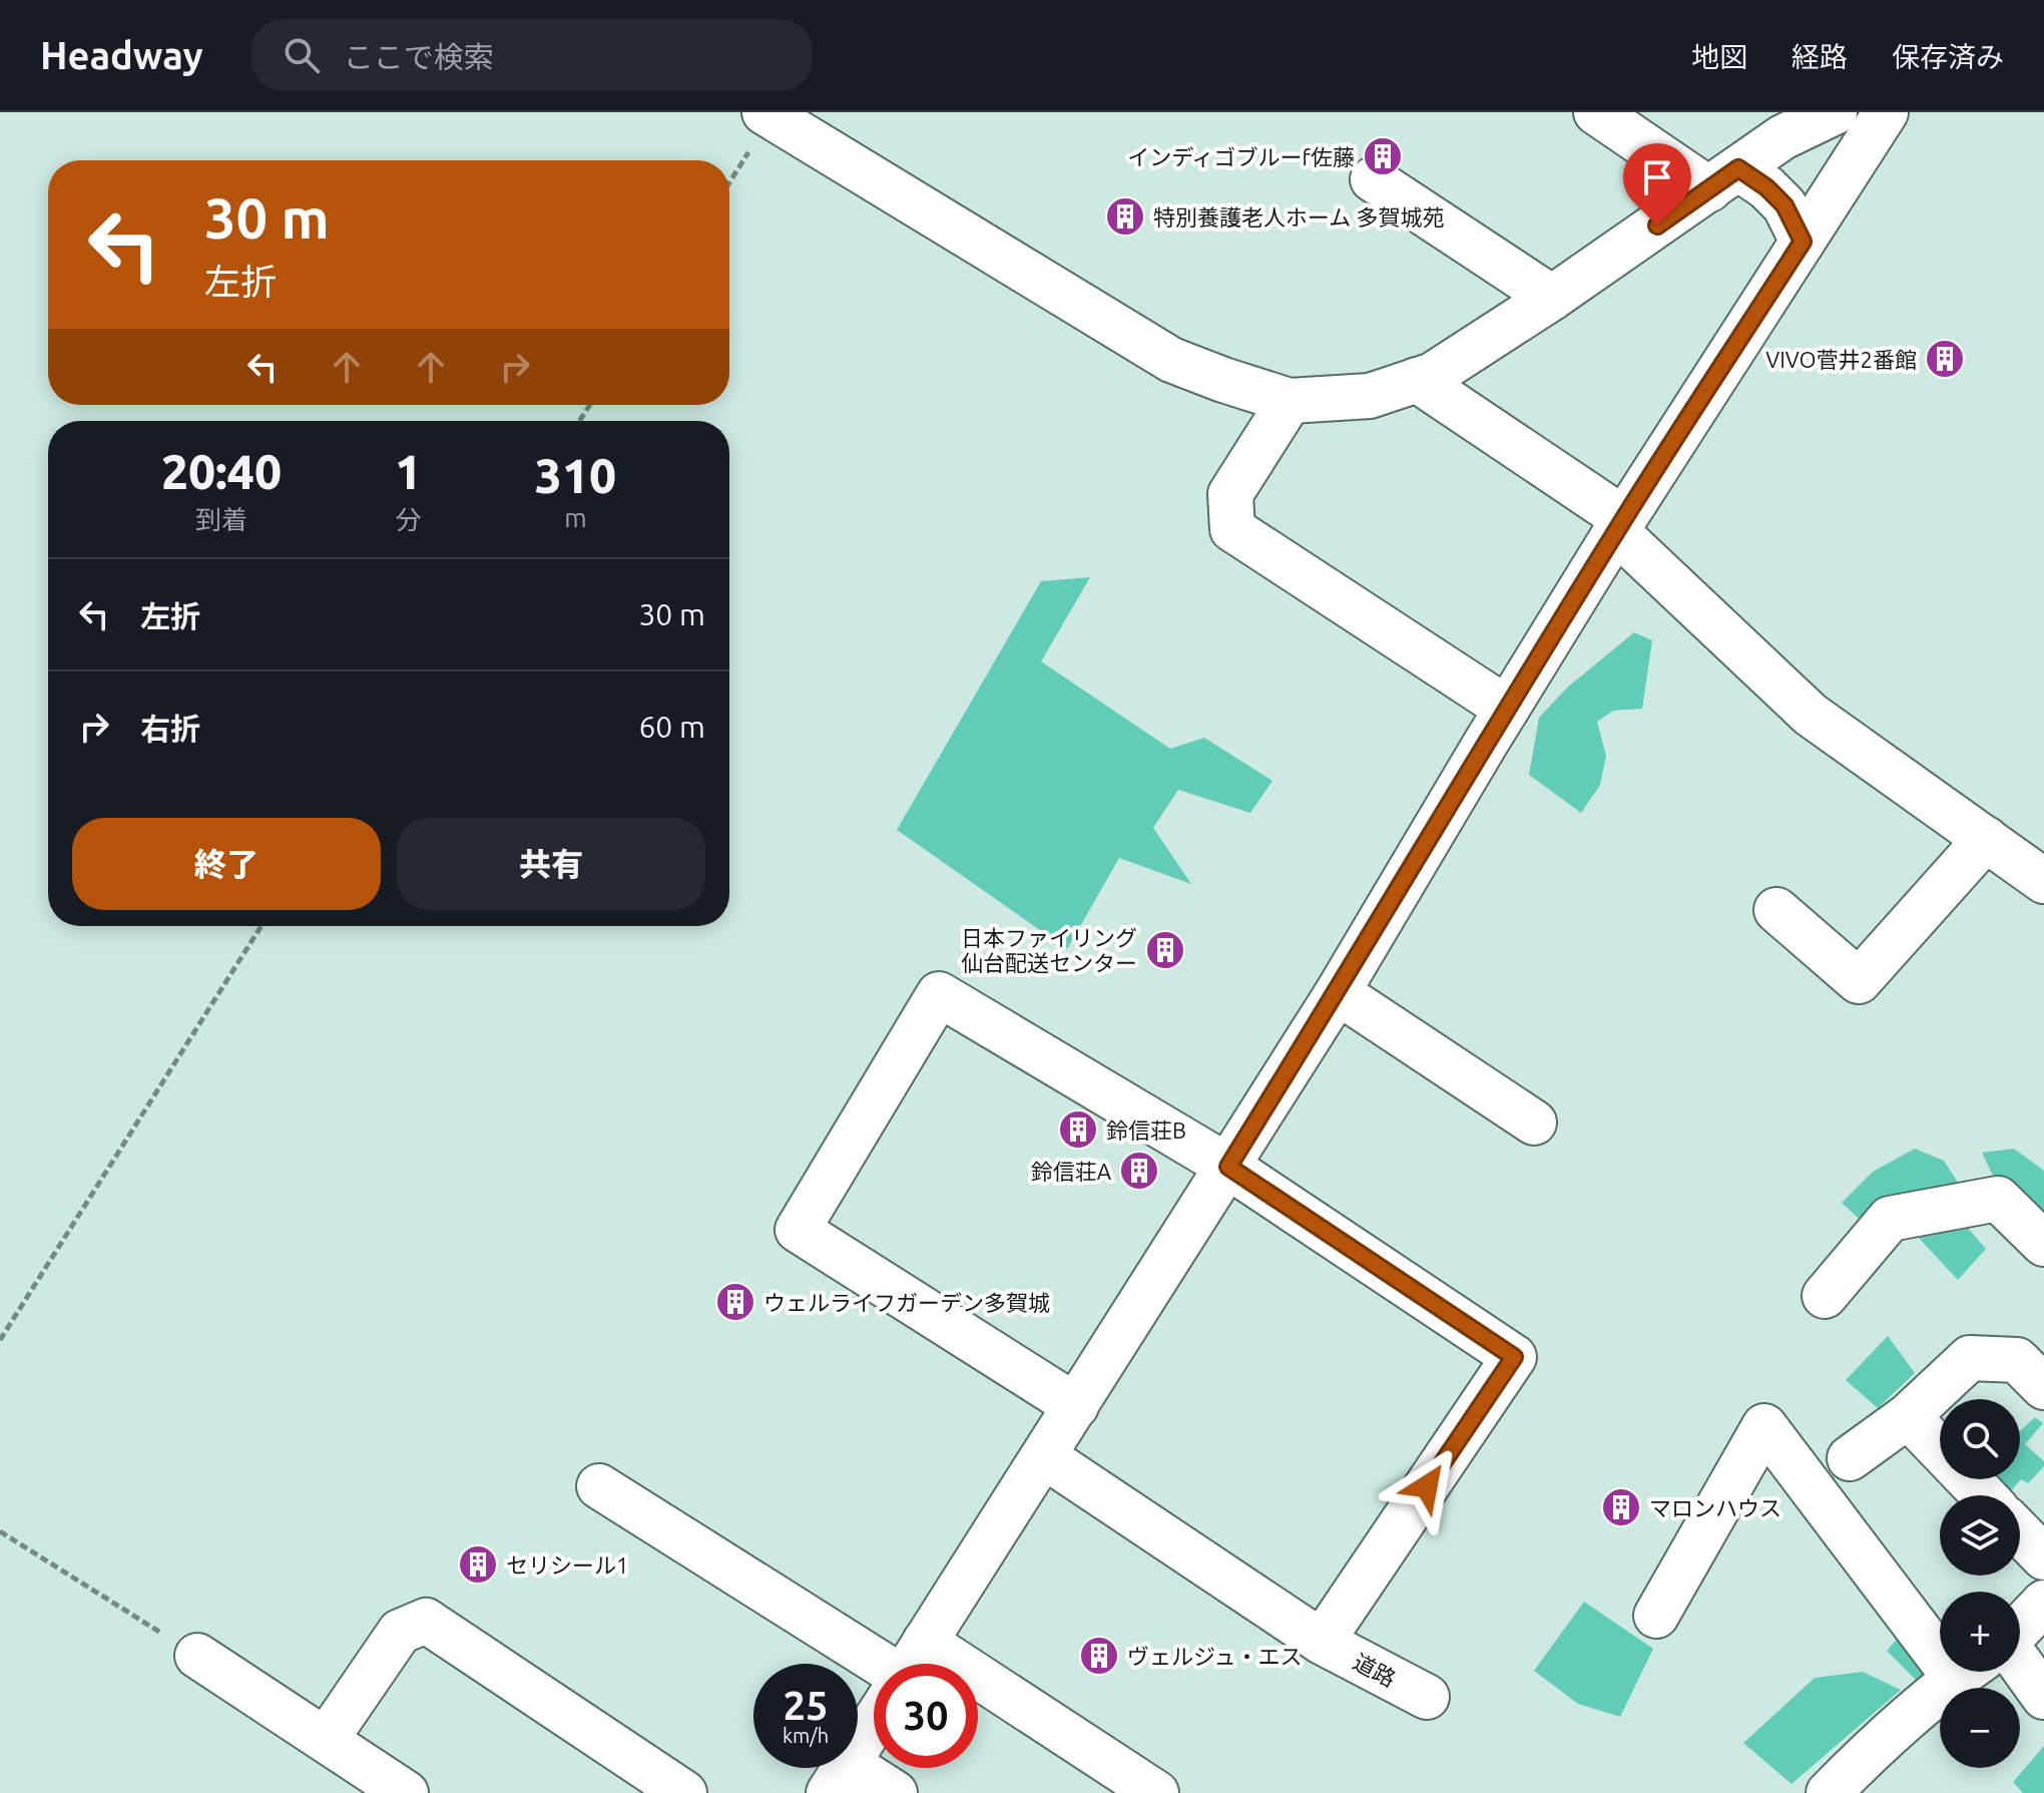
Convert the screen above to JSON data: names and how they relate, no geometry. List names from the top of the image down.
{
  "streets": {
    "street": ["道路"]
  },
  "places": {
    "building": [
      "インディゴブルーf佐藤",
      "特別養護老人ホーム 多賀城苑",
      "VIVO菅井2番館",
      "日本ファイリング 仙台配送センター",
      "鈴信荘B",
      "鈴信荘A",
      "ウェルライフガーデン多賀城",
      "マロンハウス",
      "セリシール1",
      "ヴェルジュ・エス"
    ]
  },
  "page": {
    "header": "Headway",
    "search": "ここで検索",
    "nav": ["地図", "経路", "保存済み"],
    "turn": ["30 m", "左折"],
    "eta": [
      "20:40",
      "到着",
      "1",
      "分",
      "310",
      "m"
    ],
    "list": [
      {
        "name": "左折",
        "value": "30 m"
      },
      {
        "name": "右折",
        "value": "60 m"
      }
    ],
    "buttons": ["終了", "共有"],
    "map_buttons": ["+", "−"],
    "speed": "25 km/h",
    "limit": "30"
  }
}
